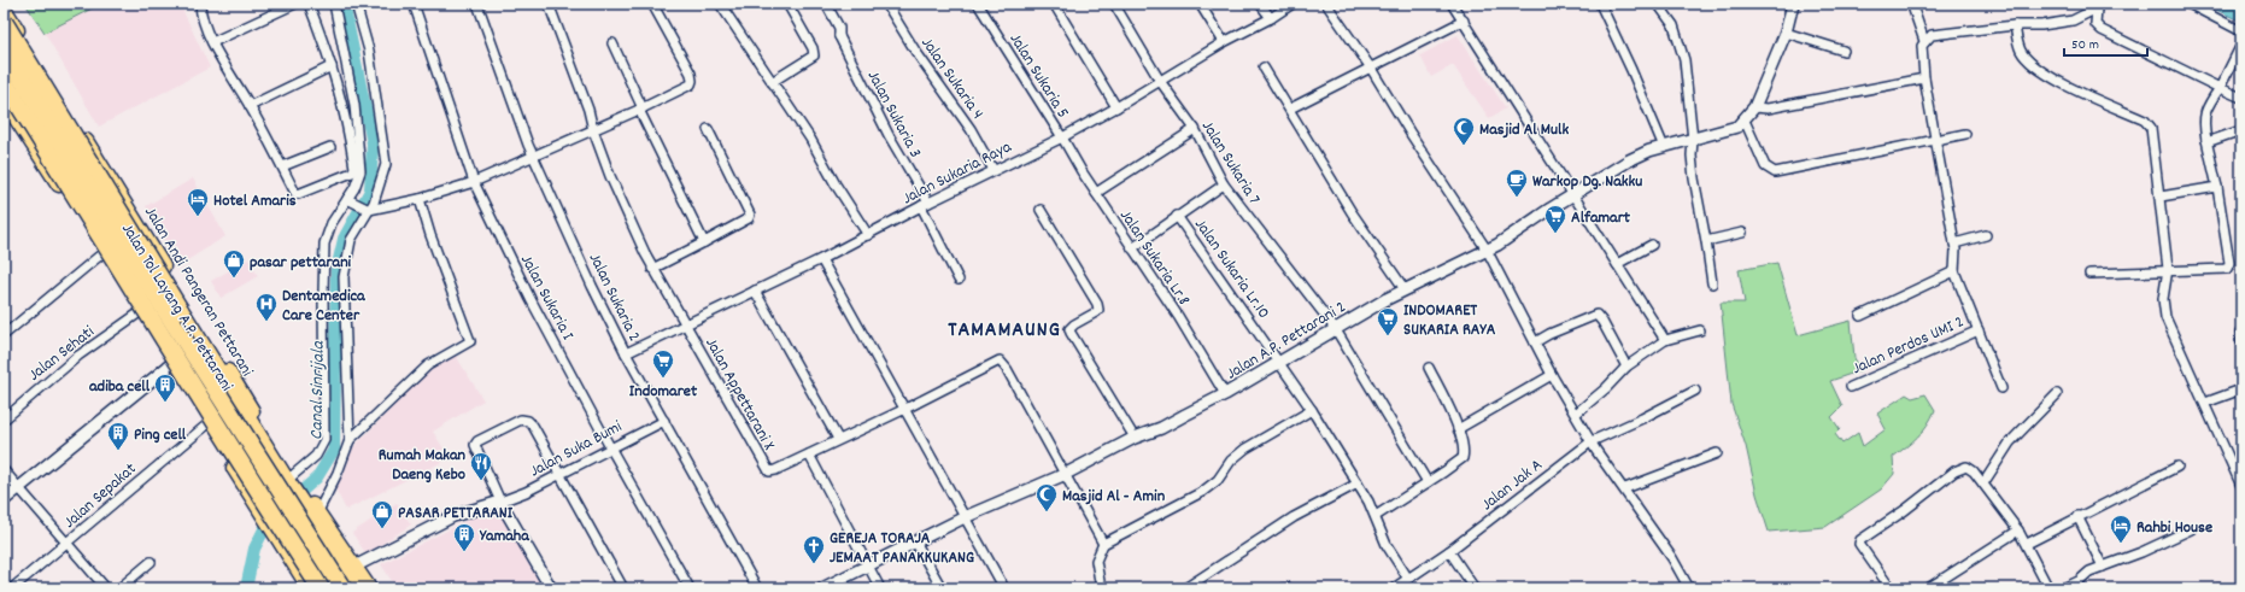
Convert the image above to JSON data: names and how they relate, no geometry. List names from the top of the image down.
{
  "streets": {
    "highway": ["Jalan Andi Pangeran Pettarani", "Jalan Tol Layang A.P. Pettarani"],
    "street": [
      "Jalan Sukaria 5",
      "Jalan Sukaria 4",
      "Jalan Sukaria 3",
      "Jalan Sukaria 7",
      "Jalan Sukaria Raya",
      "Jalan Sukaria Lr.8",
      "Jalan Sukaria Lr.10",
      "Jalan Sukaria I",
      "Jalan Sukaria 2",
      "Jalan A.P. Pettarani 2",
      "Jalan Perdos UMI 2",
      "Jalan Sehati",
      "Jalan Appettarani X",
      "Jalan Suka Bumi",
      "Jalan Jak A",
      "Jalan Sepakat"
    ]
  },
  "crossings": [
    ["Jalan Sukaria 5", "Jalan Sukaria Raya"],
    ["Jalan Sukaria 5", "Jalan Sukaria Lr.8"],
    ["Jalan Sukaria 4", "Jalan Sukaria Raya"],
    ["Jalan Sukaria 3", "Jalan Sukaria Raya"],
    ["Jalan Sukaria 7", "Jalan Sukaria Raya"],
    ["Jalan Sukaria 7", "Jalan A.P. Pettarani 2"],
    ["Jalan Sukaria Raya", "Jalan Sukaria Lr.8"],
    ["Jalan Sukaria Raya", "Jalan Sukaria 2"],
    ["Jalan Sukaria Raya", "Jalan Appettarani X"],
    ["Jalan Sukaria Lr.8", "Jalan A.P. Pettarani 2"],
    ["Jalan Sukaria Lr.10", "Jalan A.P. Pettarani 2"],
    ["Jalan Sukaria Lr.10", "Jalan Jak A"],
    ["Jalan Sukaria I", "Jalan Suka Bumi"],
    ["Jalan Sukaria 2", "Jalan Suka Bumi"],
    ["Jalan A.P. Pettarani 2", "Jalan Appettarani X"]
  ],
  "districts": ["TAMAMAUNG"],
  "water": ["Canal Sinrijala"],
  "places": {
    "mosque": ["Masjid Al Mulk", "Masjid Al - Amin"],
    "cafe": ["Warkop Dg. Nakku"],
    "hotel": ["Hotel Amaris", "Rahbi House"],
    "supermarket": ["Alfamart", "INDOMARET SUKARIA RAYA", "Indomaret"],
    "shop": ["pasar pettarani", "PASAR PETTARANI"],
    "hospital": ["Dentamedica Care Center"],
    "building": ["adiba cell", "Ping cell", "Yamaha"],
    "restaurant": ["Rumah Makan Daeng Kebo"],
    "church": ["GEREJA TORAJA JEMAAT PANAKKUKANG"]
  },
  "scale_bar": "50 m"
}
